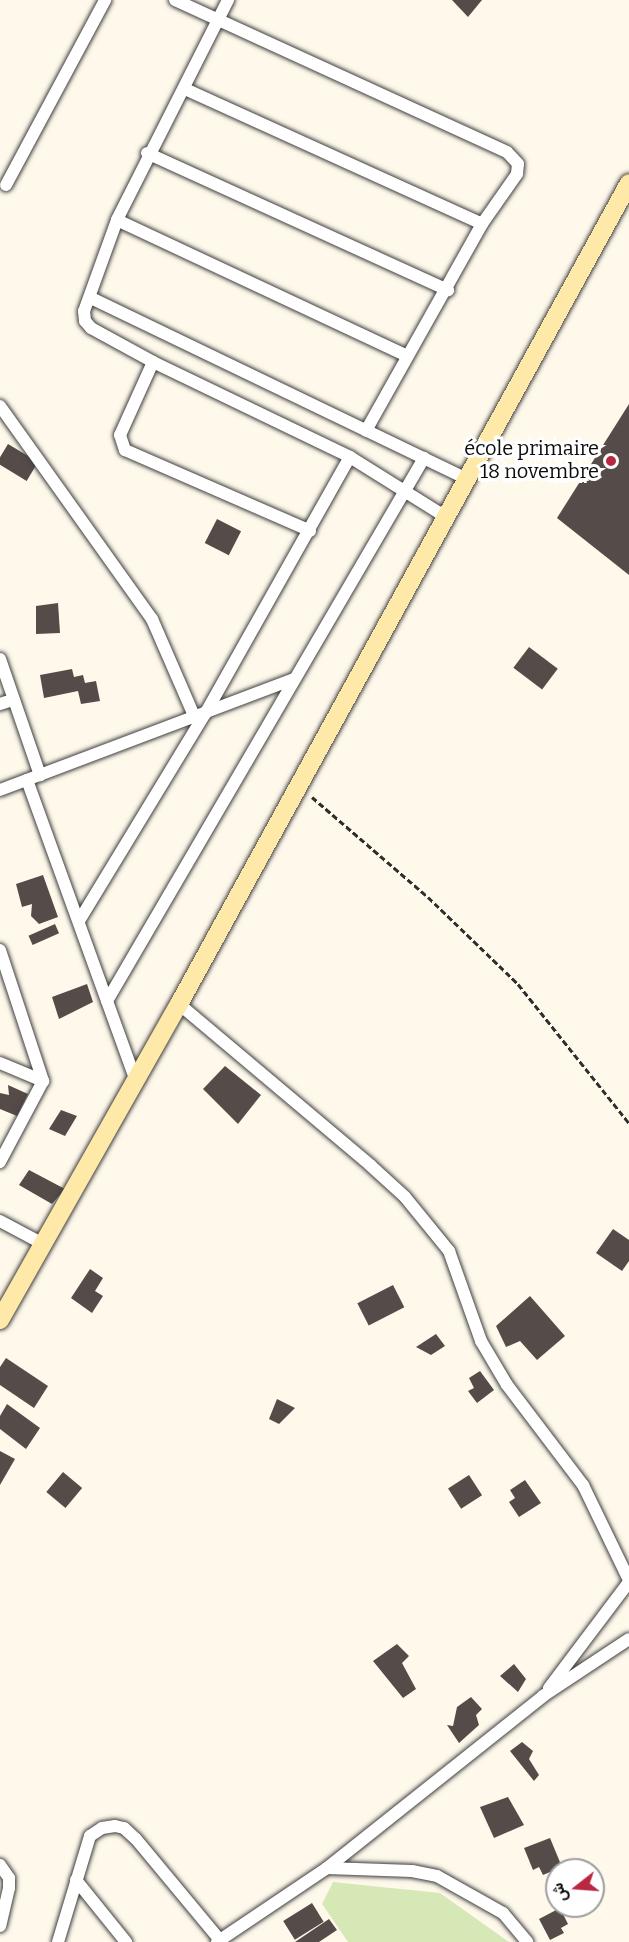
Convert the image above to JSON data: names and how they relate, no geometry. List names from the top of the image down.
{
  "places": ["école primaire 18 novembre"],
  "north": "left"
}
